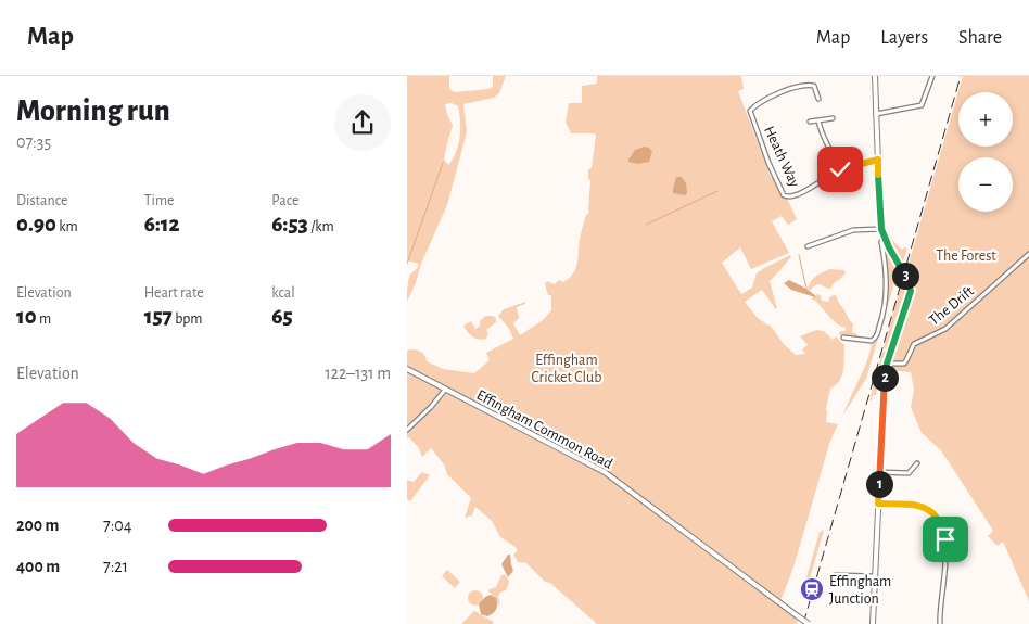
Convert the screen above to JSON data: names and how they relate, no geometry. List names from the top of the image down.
{
  "streets": {
    "street": ["Heath Way", "The Drift", "Effingham Common Road"]
  },
  "parks": ["The Forest", "Effingham Cricket Club"],
  "places": {
    "station": ["Effingham Junction"]
  },
  "page": {
    "header": "Map",
    "nav": ["Map", "Layers", "Share"],
    "heading": ["Morning run", "07:35"],
    "map_buttons": ["+", "−"],
    "stats": [
      ["Distance", "0.90 km"],
      ["Time", "6:12"],
      ["Pace", "6:53 /km"],
      ["Elevation", "10 m"],
      ["Heart rate", "157 bpm"],
      ["kcal", "65"]
    ],
    "pins": ["3", "2", "1"],
    "chart": ["Elevation", "122–131 m"],
    "list": [
      {
        "name": "200 m",
        "note": "7:04"
      },
      {
        "name": "400 m",
        "note": "7:21"
      }
    ]
  }
}
